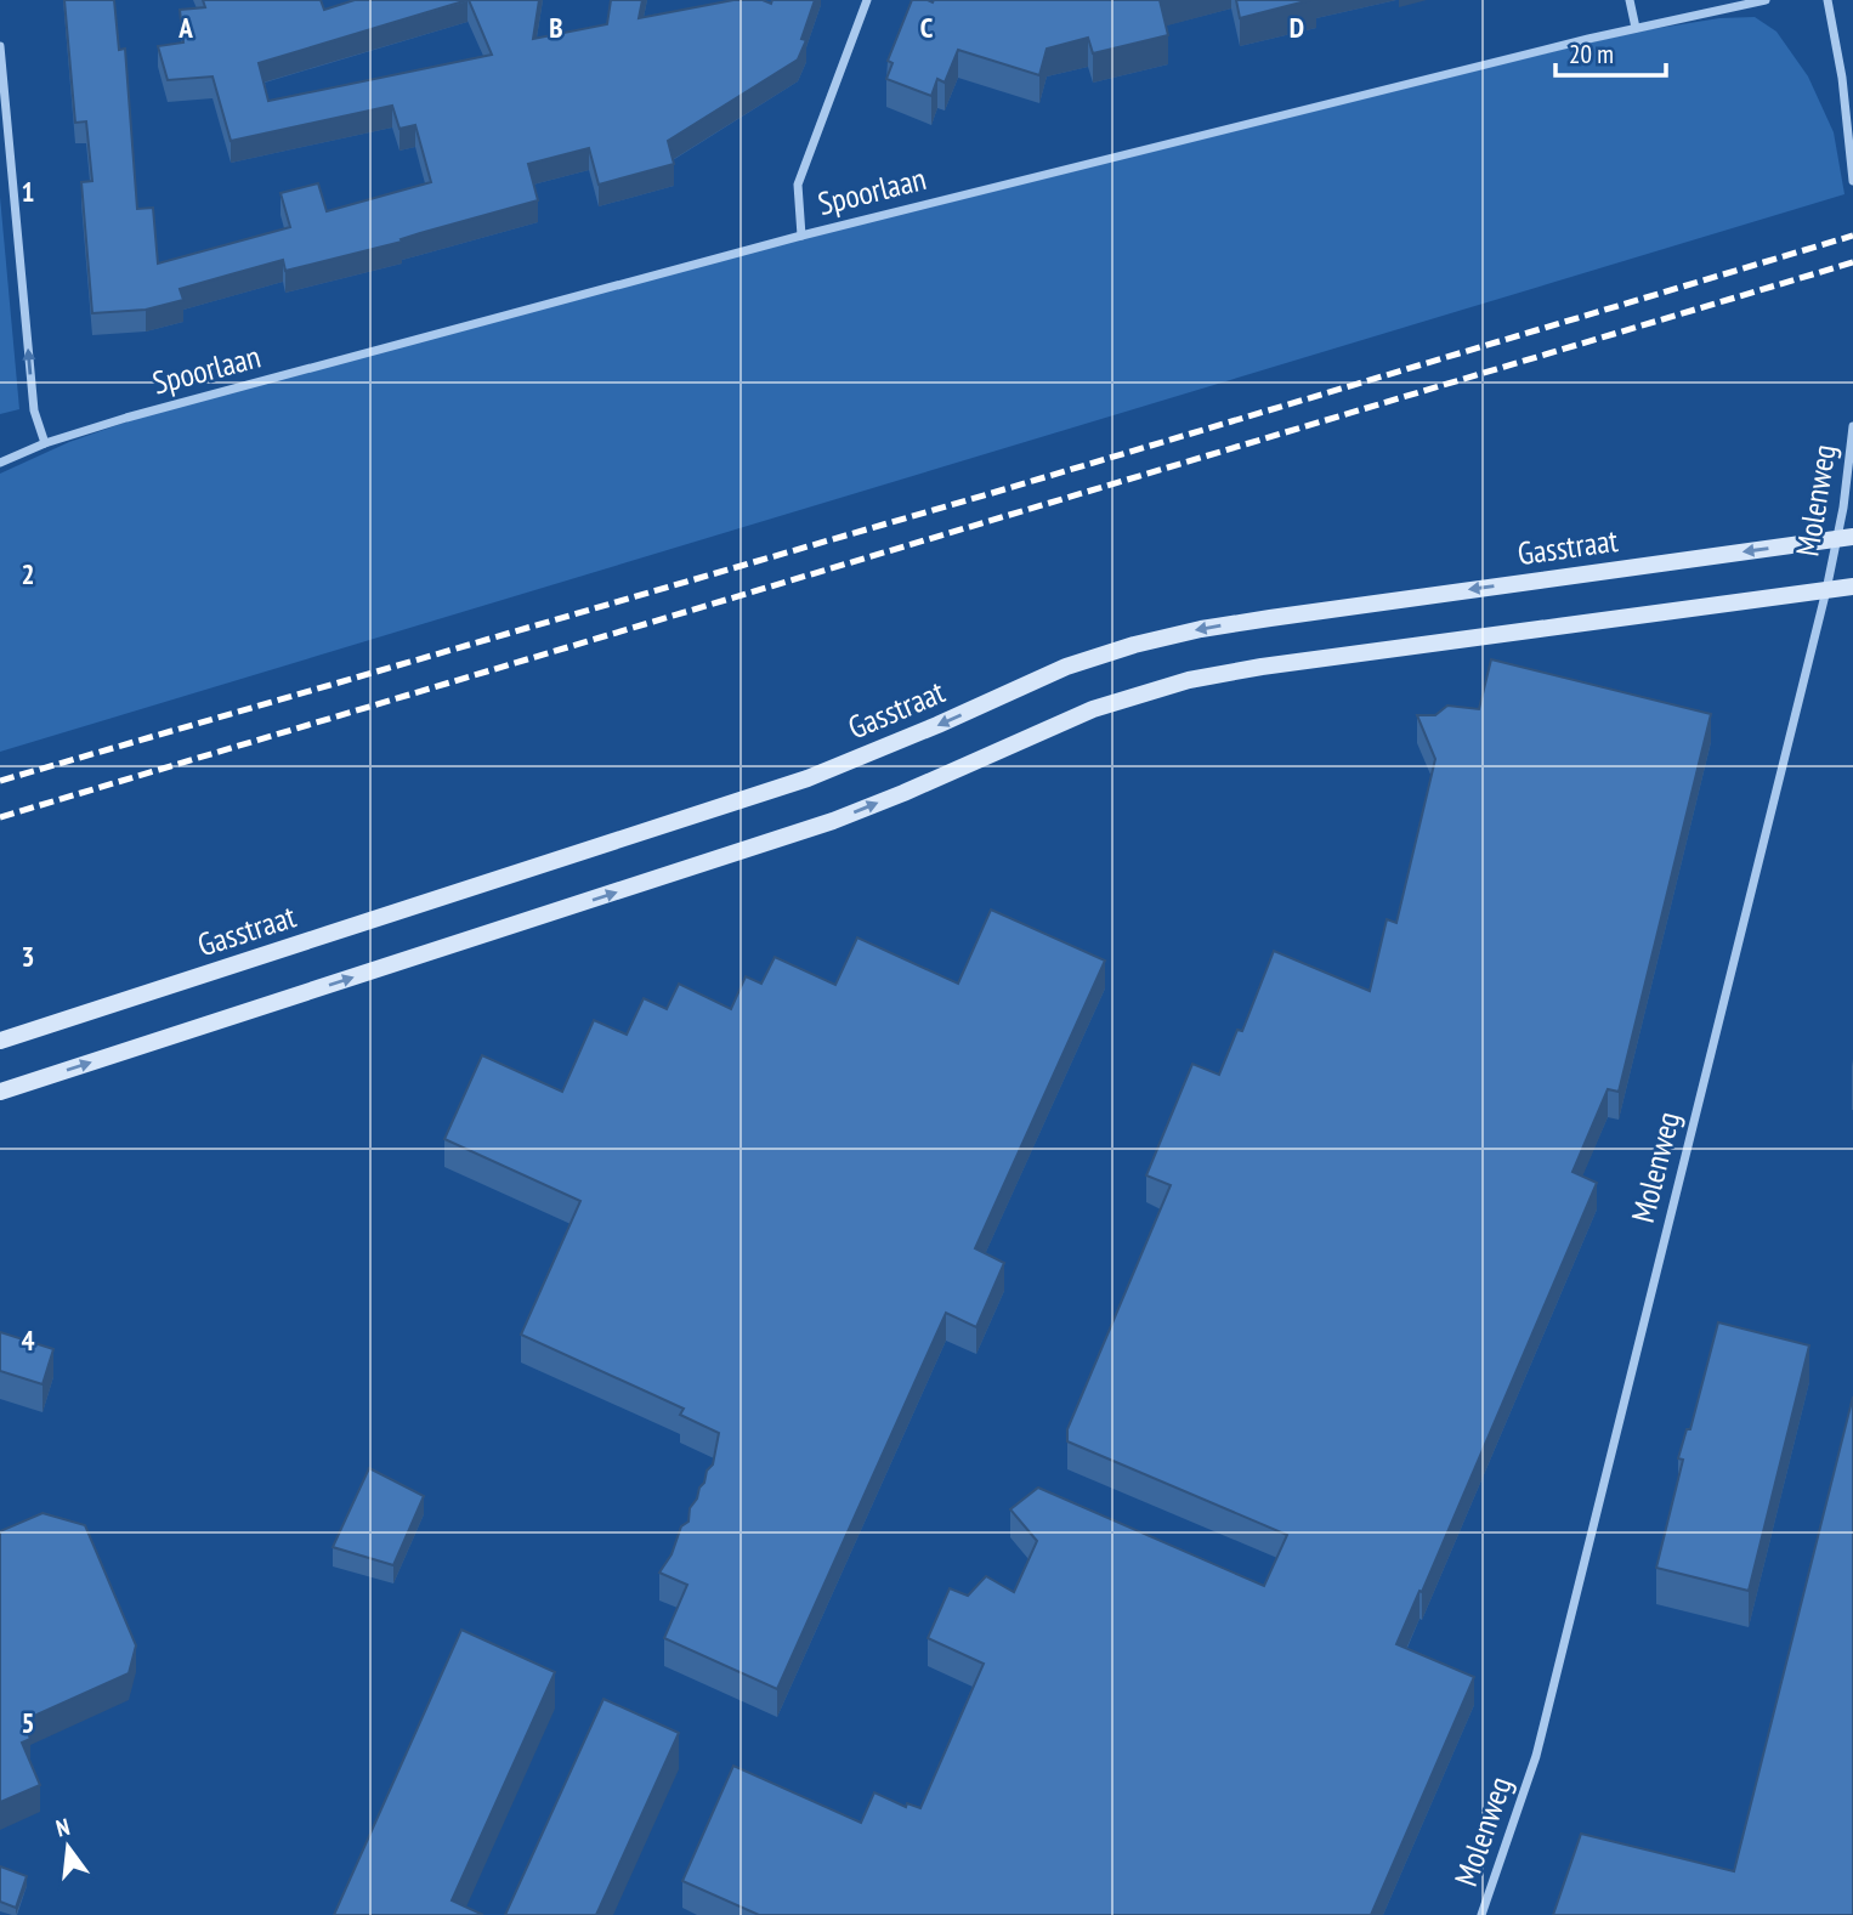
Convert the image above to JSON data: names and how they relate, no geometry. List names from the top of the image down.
{
  "streets": {
    "street": ["Spoorlaan", "Molenweg", "Gasstraat"]
  },
  "crossings": [
    ["Molenweg", "Gasstraat"]
  ],
  "scale_bar": "20 m",
  "north": "top",
  "grid": {
    "columns": [
      "A",
      "B",
      "C",
      "D"
    ],
    "rows": [
      "1",
      "2",
      "3",
      "4",
      "5"
    ]
  }
}
